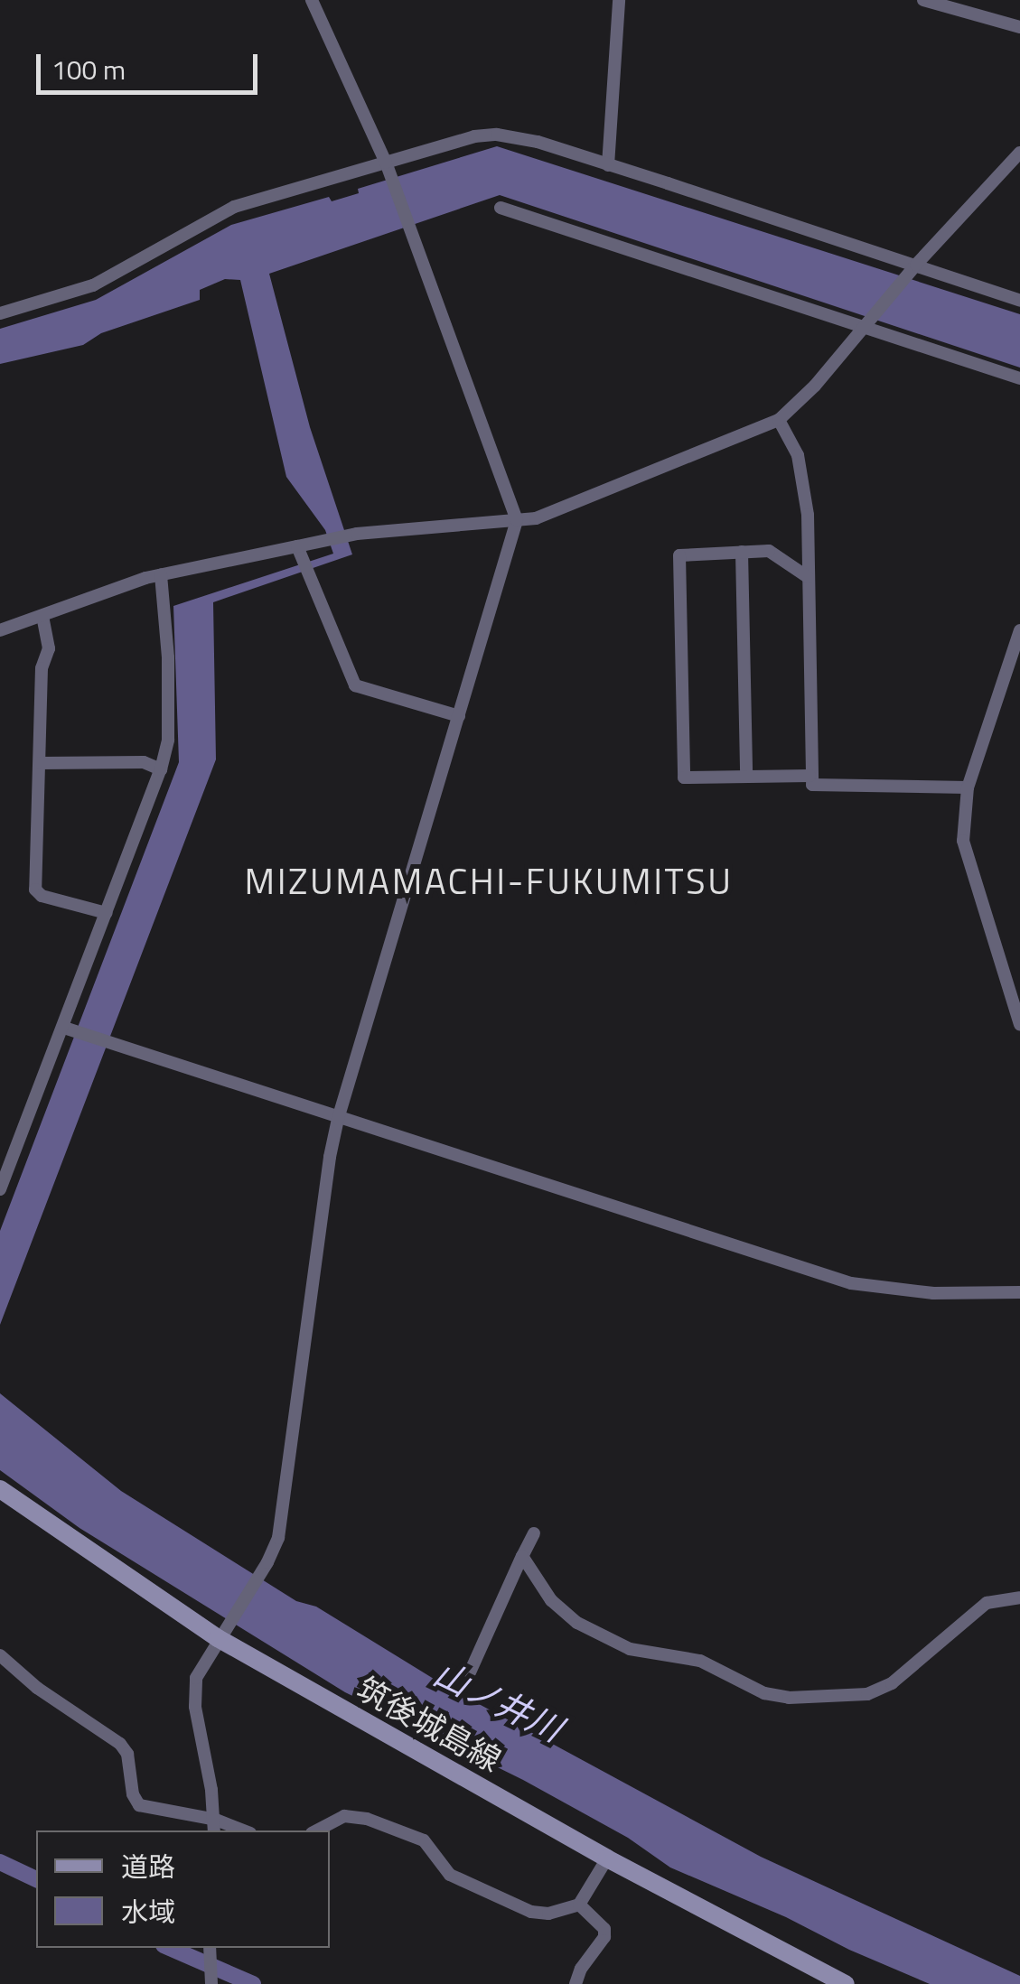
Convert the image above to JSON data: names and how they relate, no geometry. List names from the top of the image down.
{
  "streets": {
    "main road": ["筑後城島線"]
  },
  "districts": ["MIZUMAMACHI-FUKUMITSU"],
  "water": ["山ノ井川"],
  "legend": ["道路", "水域"],
  "scale_bar": "100 m"
}
